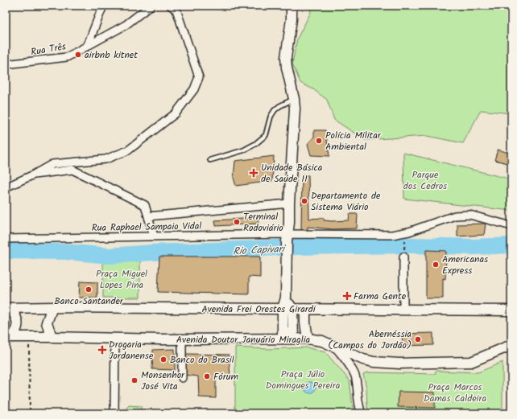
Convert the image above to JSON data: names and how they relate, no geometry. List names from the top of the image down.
{
  "streets": {
    "main road": ["Avenida Frei Orestes Girardi", "Avenida Doutor Januário Miraglia"],
    "street": ["Rua Três", "Rua Raphael Sampaio Vidal"]
  },
  "water": ["Rio Capivari"],
  "parks": [
    "Parque dos Cedros",
    "Praça Miguel Lopes Pina",
    "Praça Júlio Domingues Pereira",
    "Praça Marcos Damas Caldeira"
  ],
  "places": {
    "other": [
      "airbnb kitnet",
      "Polícia Militar Ambiental",
      "Departamento de Sistema Viário",
      "Terminal Rodoviário",
      "Americanas Express",
      "Banco Santander",
      "Abernéssia (Campos do Jordão)",
      "Banco do Brasil",
      "Fórum",
      "Monsenhor José Vita"
    ],
    "health": ["Unidade Básica de Saúde 11", "Farma Gente", "Drogaria Jordanense"]
  }
}
